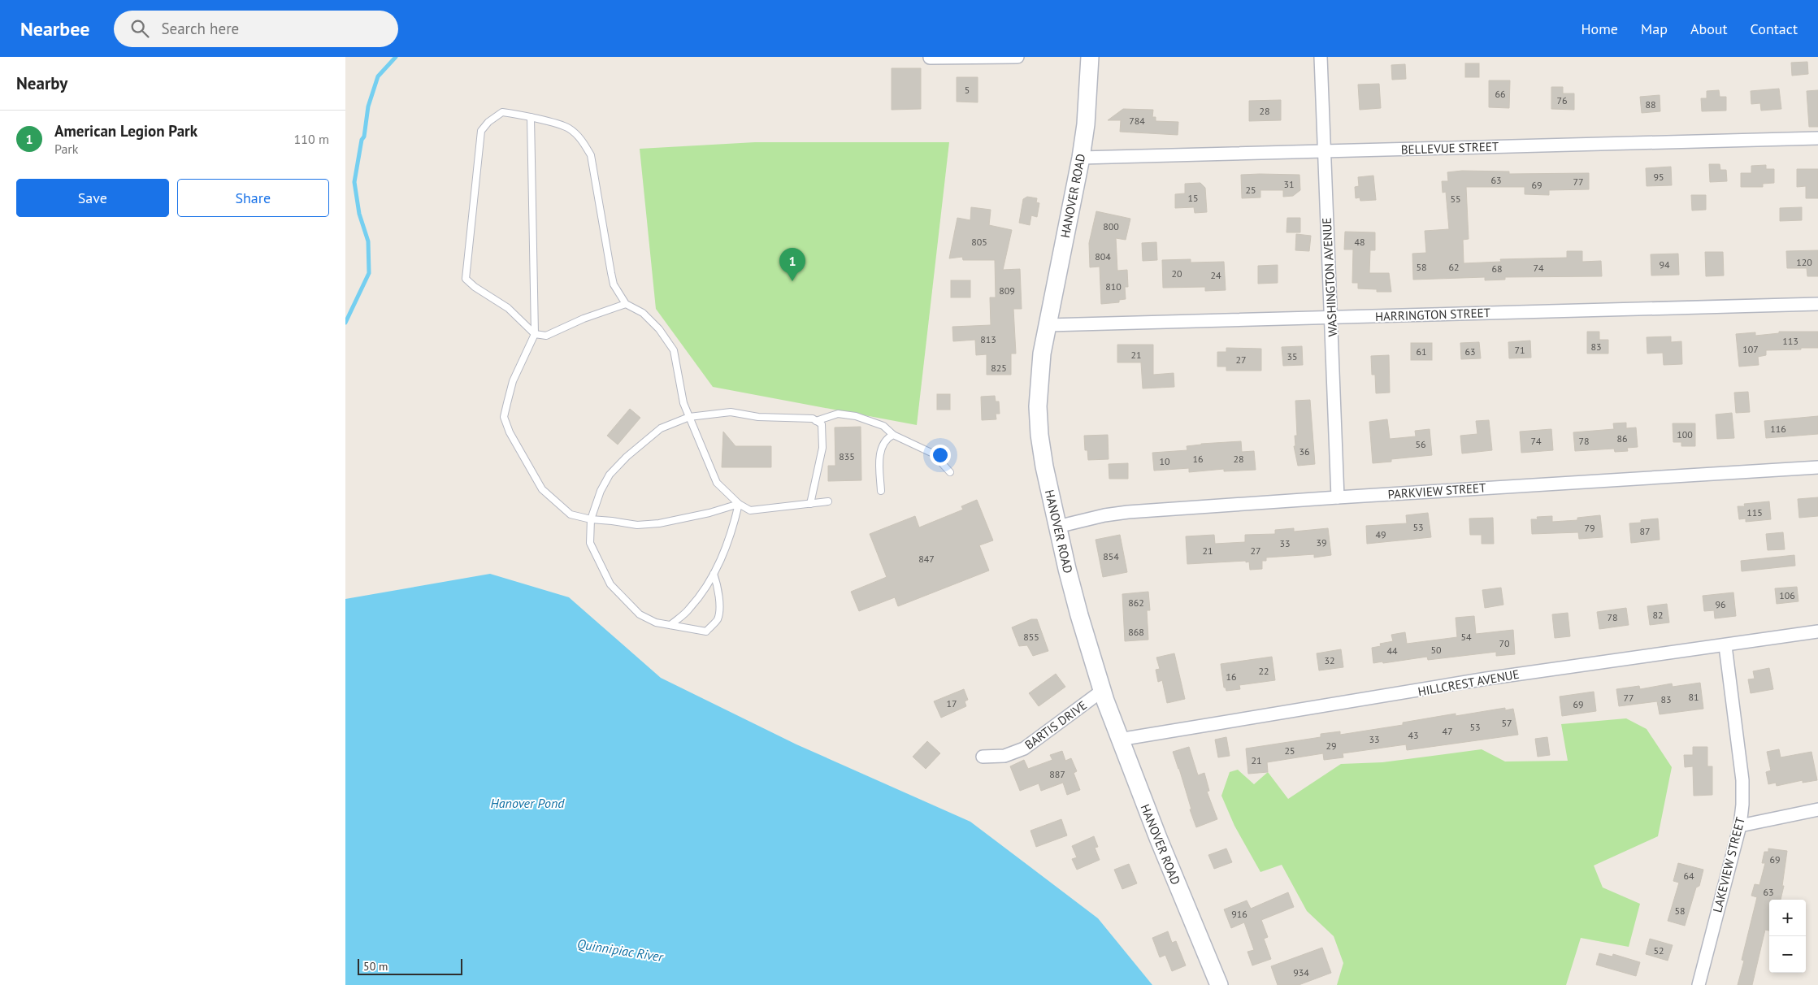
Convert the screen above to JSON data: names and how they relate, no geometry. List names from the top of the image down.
{
  "streets": {
    "main road": ["HANOVER ROAD"],
    "street": [
      "BELLEVUE STREET",
      "WASHINGTON AVENUE",
      "HARRINGTON STREET",
      "PARKVIEW STREET",
      "HILLCREST AVENUE",
      "BARTIS DRIVE",
      "LAKEVIEW STREET"
    ]
  },
  "crossings": [
    ["BELLEVUE STREET", "HANOVER ROAD"],
    ["BELLEVUE STREET", "WASHINGTON AVENUE"],
    ["HANOVER ROAD", "HARRINGTON STREET"],
    ["HANOVER ROAD", "PARKVIEW STREET"],
    ["HANOVER ROAD", "HILLCREST AVENUE"],
    ["HANOVER ROAD", "BARTIS DRIVE"],
    ["WASHINGTON AVENUE", "HARRINGTON STREET"],
    ["WASHINGTON AVENUE", "PARKVIEW STREET"],
    ["HILLCREST AVENUE", "LAKEVIEW STREET"]
  ],
  "water": ["Hanover Pond", "Quinnipiac River"],
  "house_numbers": [
    "5",
    "66",
    "76",
    "88",
    "28",
    "784",
    "95",
    "63",
    "77",
    "31",
    "69",
    "25",
    "15",
    "55",
    "800",
    "805",
    "48",
    "804",
    "120",
    "94",
    "58",
    "62",
    "74",
    "68",
    "20",
    "24",
    "810",
    "809",
    "813",
    "113",
    "83",
    "107",
    "71",
    "61",
    "63",
    "21",
    "35",
    "27",
    "825",
    "116",
    "100",
    "86",
    "74",
    "78",
    "56",
    "36",
    "835",
    "16",
    "28",
    "10",
    "115",
    "53",
    "79",
    "87",
    "49",
    "39",
    "33",
    "21",
    "27",
    "854",
    "847",
    "106",
    "862",
    "96",
    "82",
    "78",
    "868",
    "855",
    "54",
    "70",
    "50",
    "44",
    "32",
    "22",
    "16",
    "81",
    "77",
    "83",
    "17",
    "69",
    "57",
    "53",
    "47",
    "43",
    "33",
    "29",
    "25",
    "21",
    "887",
    "69",
    "64",
    "63",
    "58",
    "916",
    "52",
    "934"
  ],
  "scale_bar": "50 m",
  "page": {
    "header": "Nearbee",
    "search": "Search here",
    "nav": [
      "Home",
      "Map",
      "About",
      "Contact"
    ],
    "heading": "Nearby",
    "list": [
      {
        "mark": "1",
        "name": "American Legion Park",
        "note": "Park",
        "value": "110 m"
      }
    ],
    "buttons": ["Save", "Share"],
    "pins": "1",
    "map_buttons": ["+", "−"],
    "scale": "50 m"
  }
}
